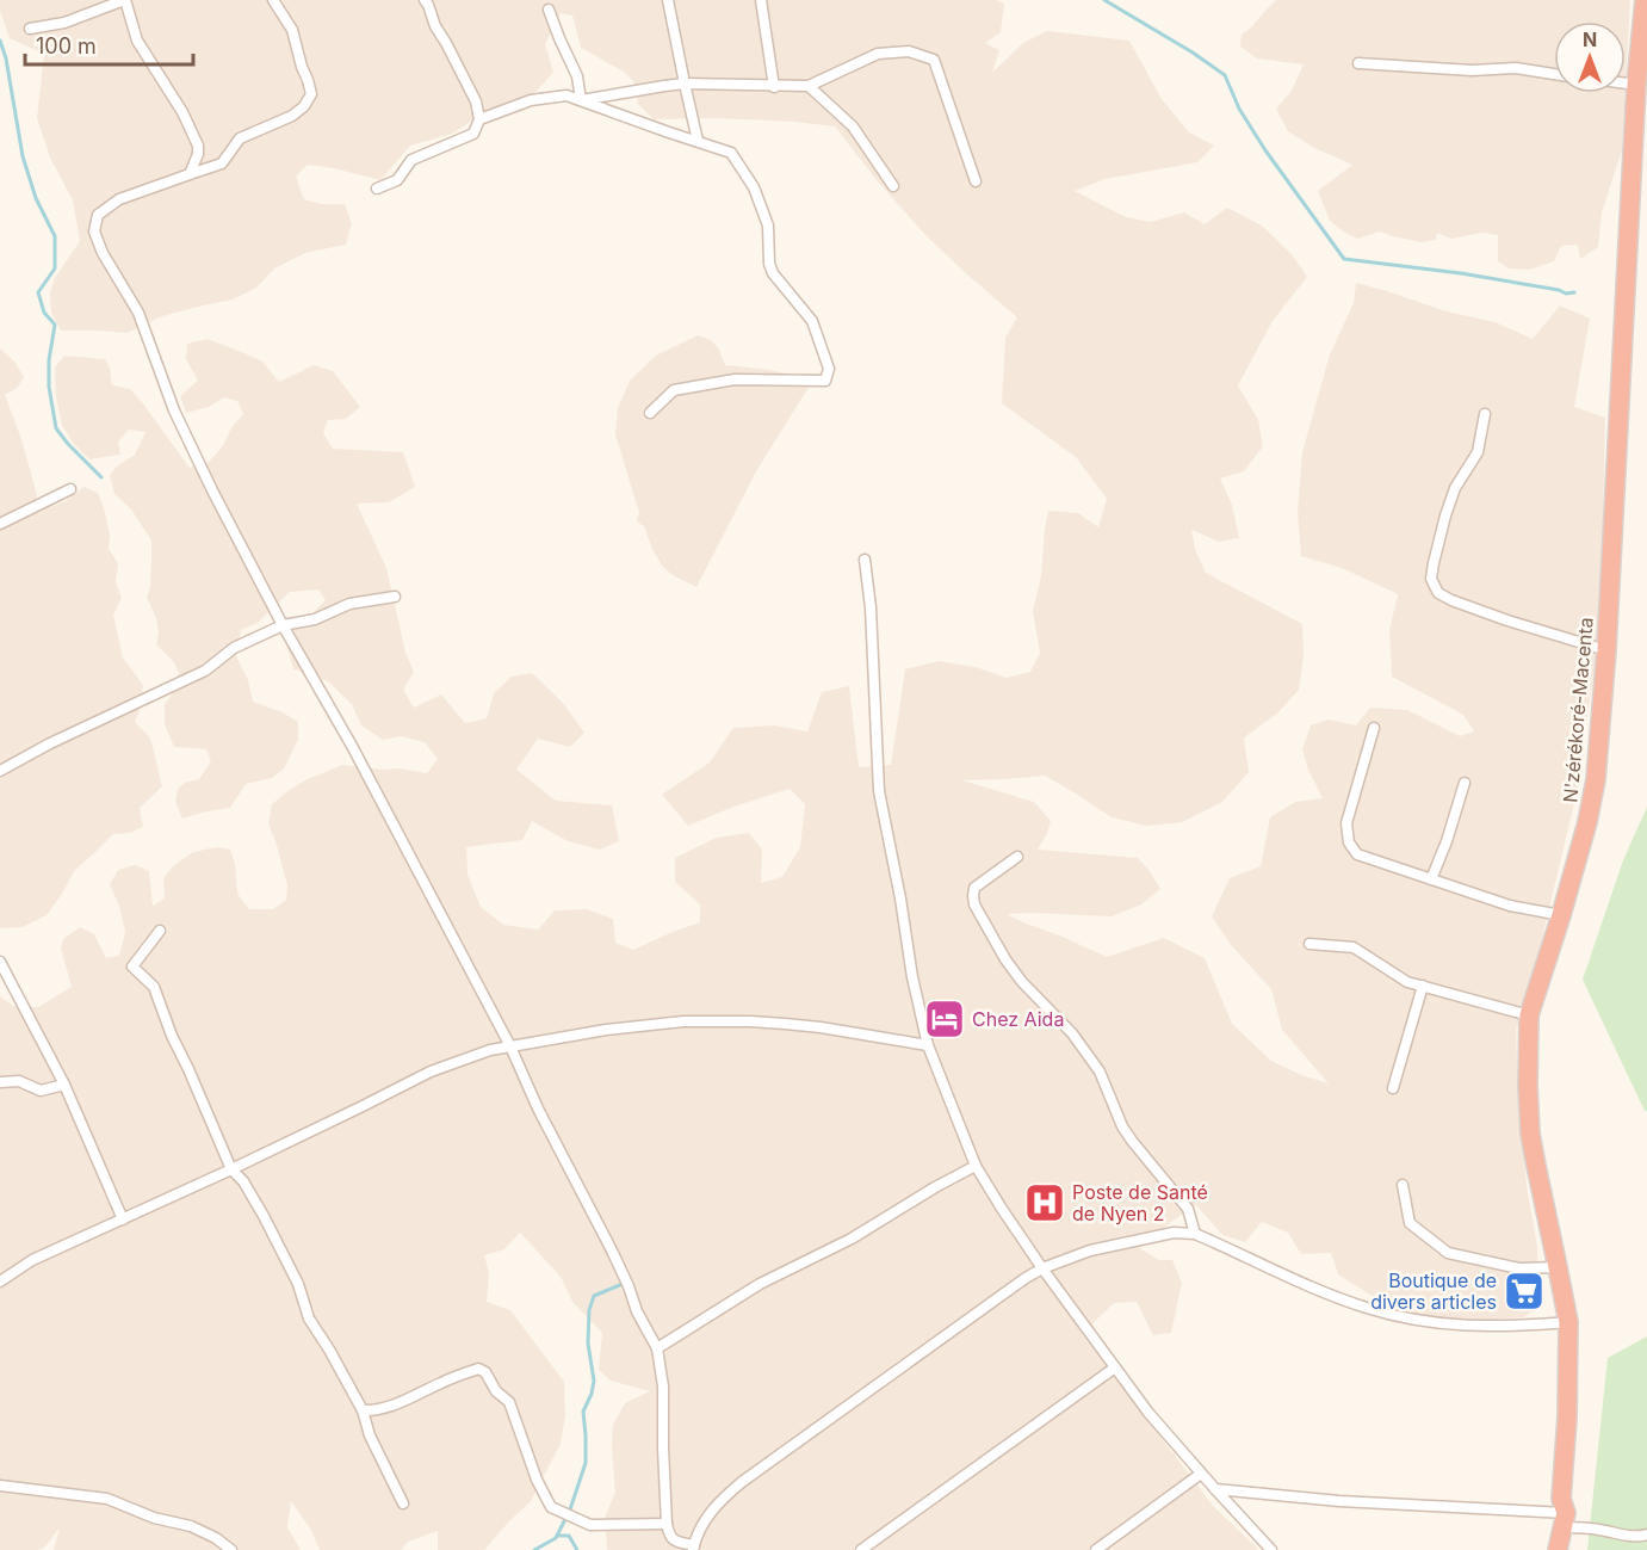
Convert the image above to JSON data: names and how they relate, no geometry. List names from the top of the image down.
{
  "streets": {
    "highway": ["N'zérékoré-Macenta"]
  },
  "places": {
    "hotel": ["Chez Aida"],
    "hospital": ["Poste de Santé de Nyen 2"],
    "supermarket": ["Boutique de divers articles"]
  },
  "scale_bar": "100 m",
  "north": "top"
}
